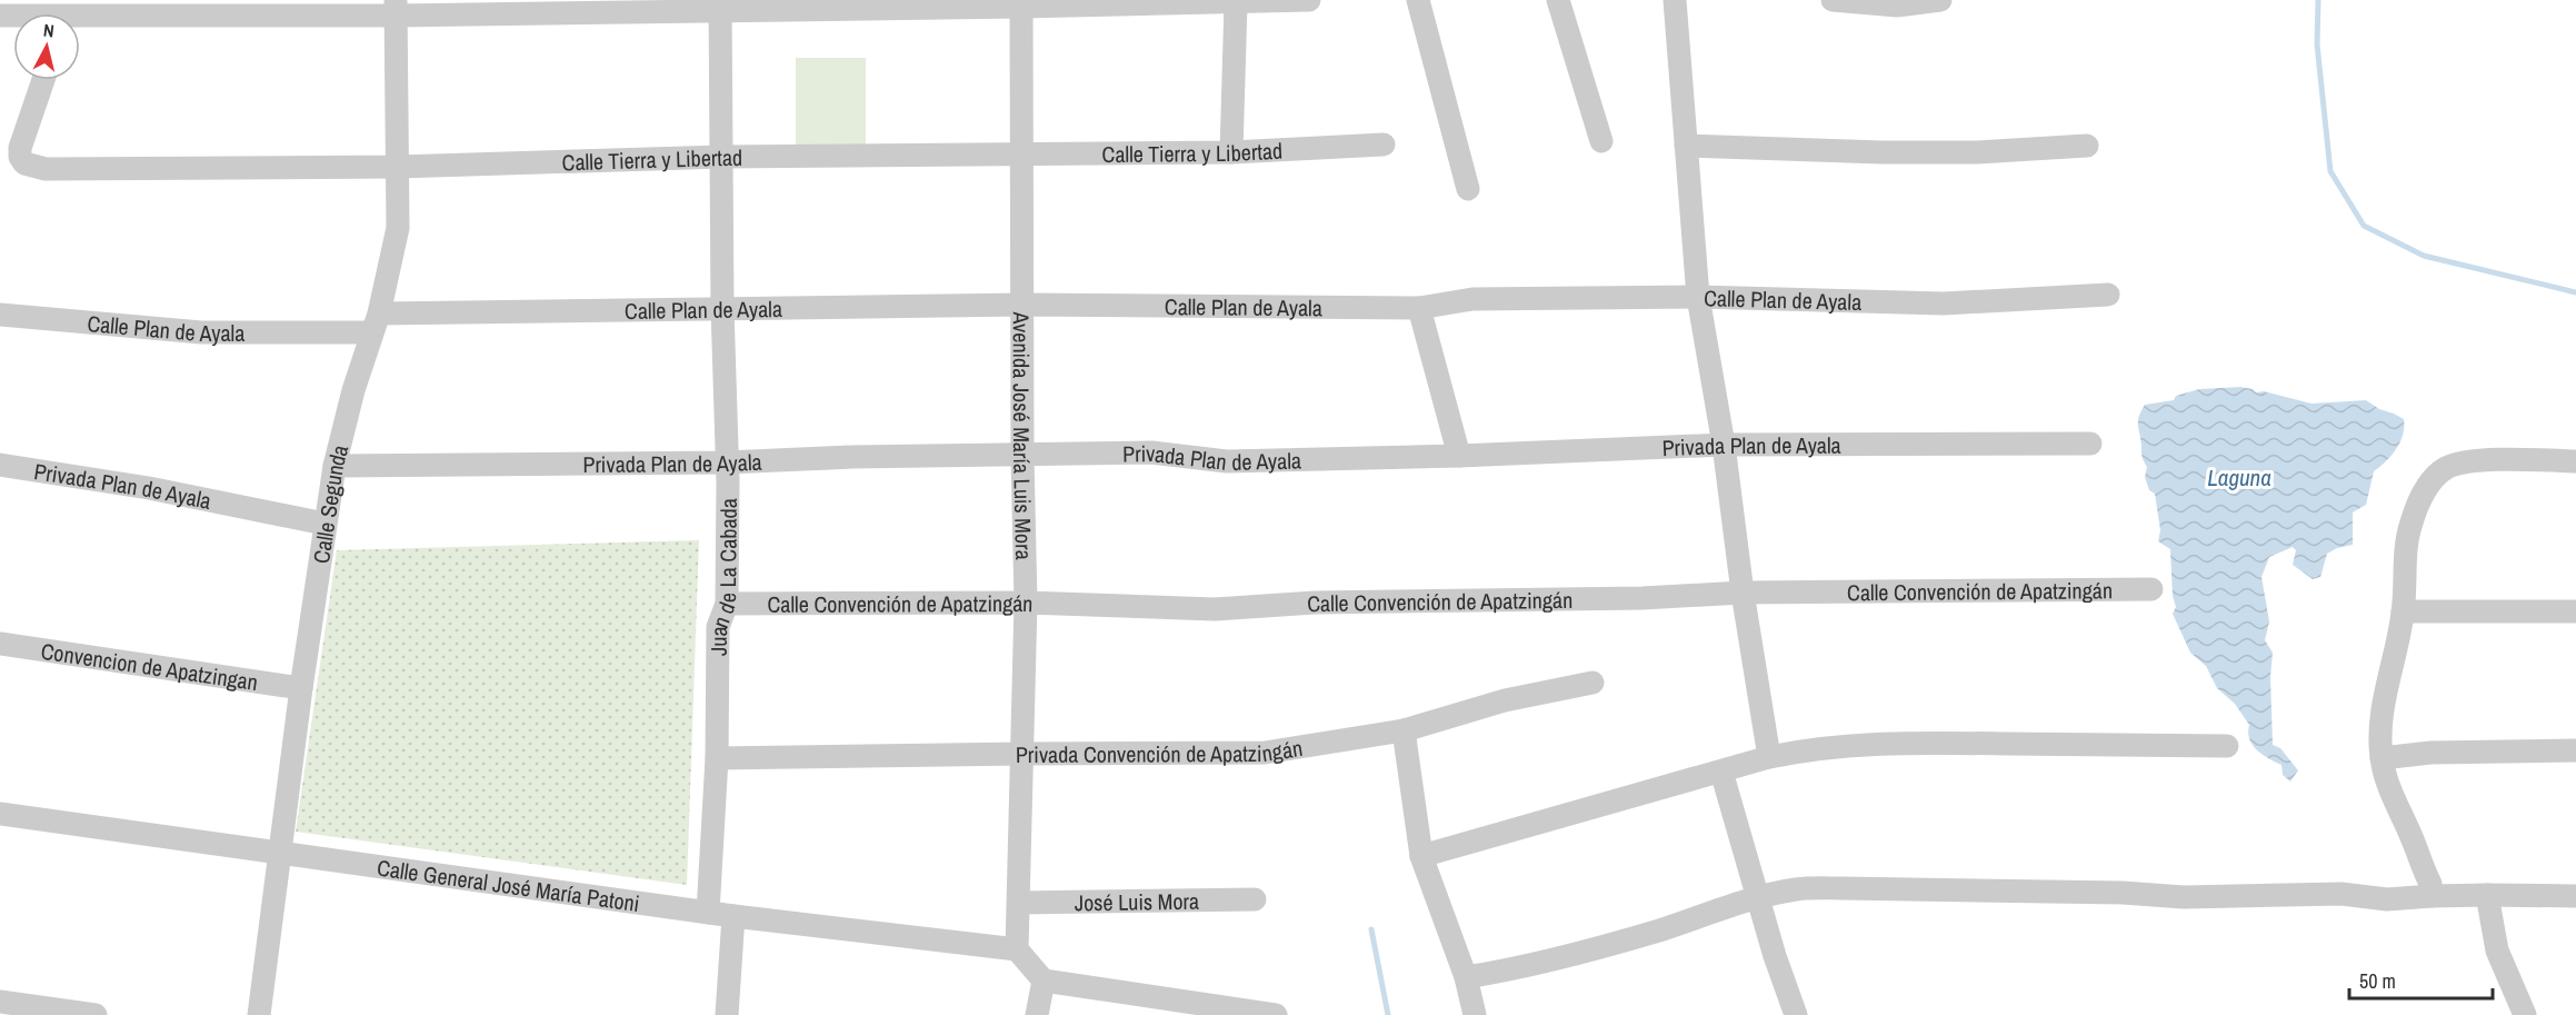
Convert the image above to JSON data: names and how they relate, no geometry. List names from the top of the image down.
{
  "streets": {
    "street": [
      "Calle Tierra y Libertad",
      "Calle Plan de Ayala",
      "Avenida José María Luis Mora",
      "Privada Plan de Ayala",
      "Calle Segunda",
      "Juan de La Cabada",
      "Calle Convención de Apatzingán",
      "Convencion de Apatzingan",
      "Privada Convención de Apatzingán",
      "Calle General José María Patoni",
      "José Luis Mora"
    ]
  },
  "crossings": [
    ["Calle Tierra y Libertad", "Avenida José María Luis Mora"],
    ["Calle Tierra y Libertad", "Calle Segunda"],
    ["Calle Tierra y Libertad", "Juan de La Cabada"],
    ["Calle Plan de Ayala", "Avenida José María Luis Mora"],
    ["Calle Plan de Ayala", "Calle Segunda"],
    ["Calle Plan de Ayala", "Juan de La Cabada"],
    ["Avenida José María Luis Mora", "Privada Plan de Ayala"],
    ["Avenida José María Luis Mora", "Calle Convención de Apatzingán"],
    ["Avenida José María Luis Mora", "Privada Convención de Apatzingán"],
    ["Avenida José María Luis Mora", "Calle General José María Patoni"],
    ["Avenida José María Luis Mora", "José Luis Mora"],
    ["Privada Plan de Ayala", "Calle Segunda"],
    ["Privada Plan de Ayala", "Juan de La Cabada"],
    ["Calle Segunda", "Convencion de Apatzingan"],
    ["Calle Segunda", "Calle General José María Patoni"],
    ["Juan de La Cabada", "Calle Convención de Apatzingán"],
    ["Juan de La Cabada", "Privada Convención de Apatzingán"],
    ["Juan de La Cabada", "Calle General José María Patoni"]
  ],
  "water": ["Laguna"],
  "scale_bar": "50 m",
  "north": "top"
}
